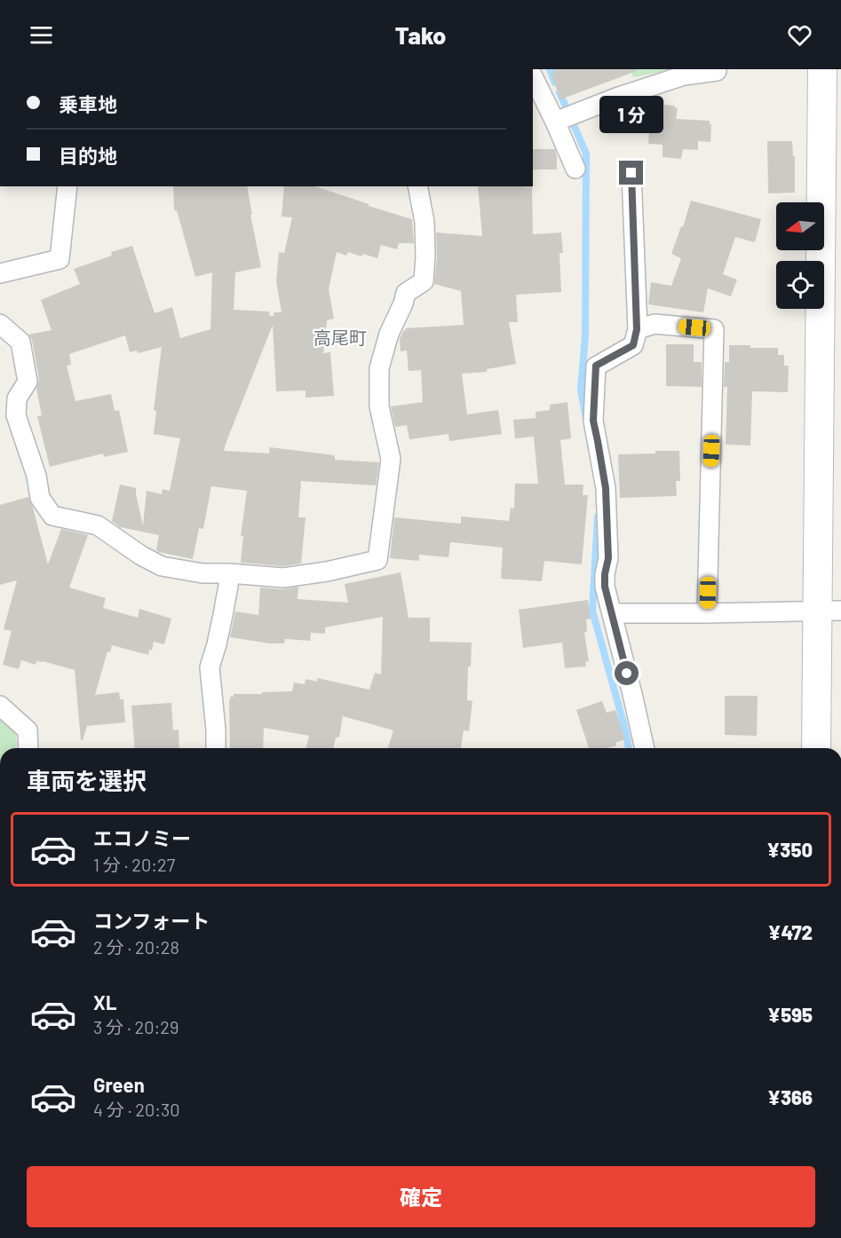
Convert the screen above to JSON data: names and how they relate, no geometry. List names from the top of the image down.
{
  "districts": ["高尾町"],
  "north": "left",
  "page": {
    "header": "Tako",
    "banner": ["乗車地", "目的地"],
    "bubble": "1 分",
    "heading": "車両を選択",
    "list": [
      {
        "name": "エコノミー",
        "note": "1 分 · 20:27",
        "value": "¥350"
      },
      {
        "name": "コンフォート",
        "note": "2 分 · 20:28",
        "value": "¥472"
      },
      {
        "name": "XL",
        "note": "3 分 · 20:29",
        "value": "¥595"
      },
      {
        "name": "Green",
        "note": "4 分 · 20:30",
        "value": "¥366"
      }
    ],
    "buttons": "確定"
  }
}
